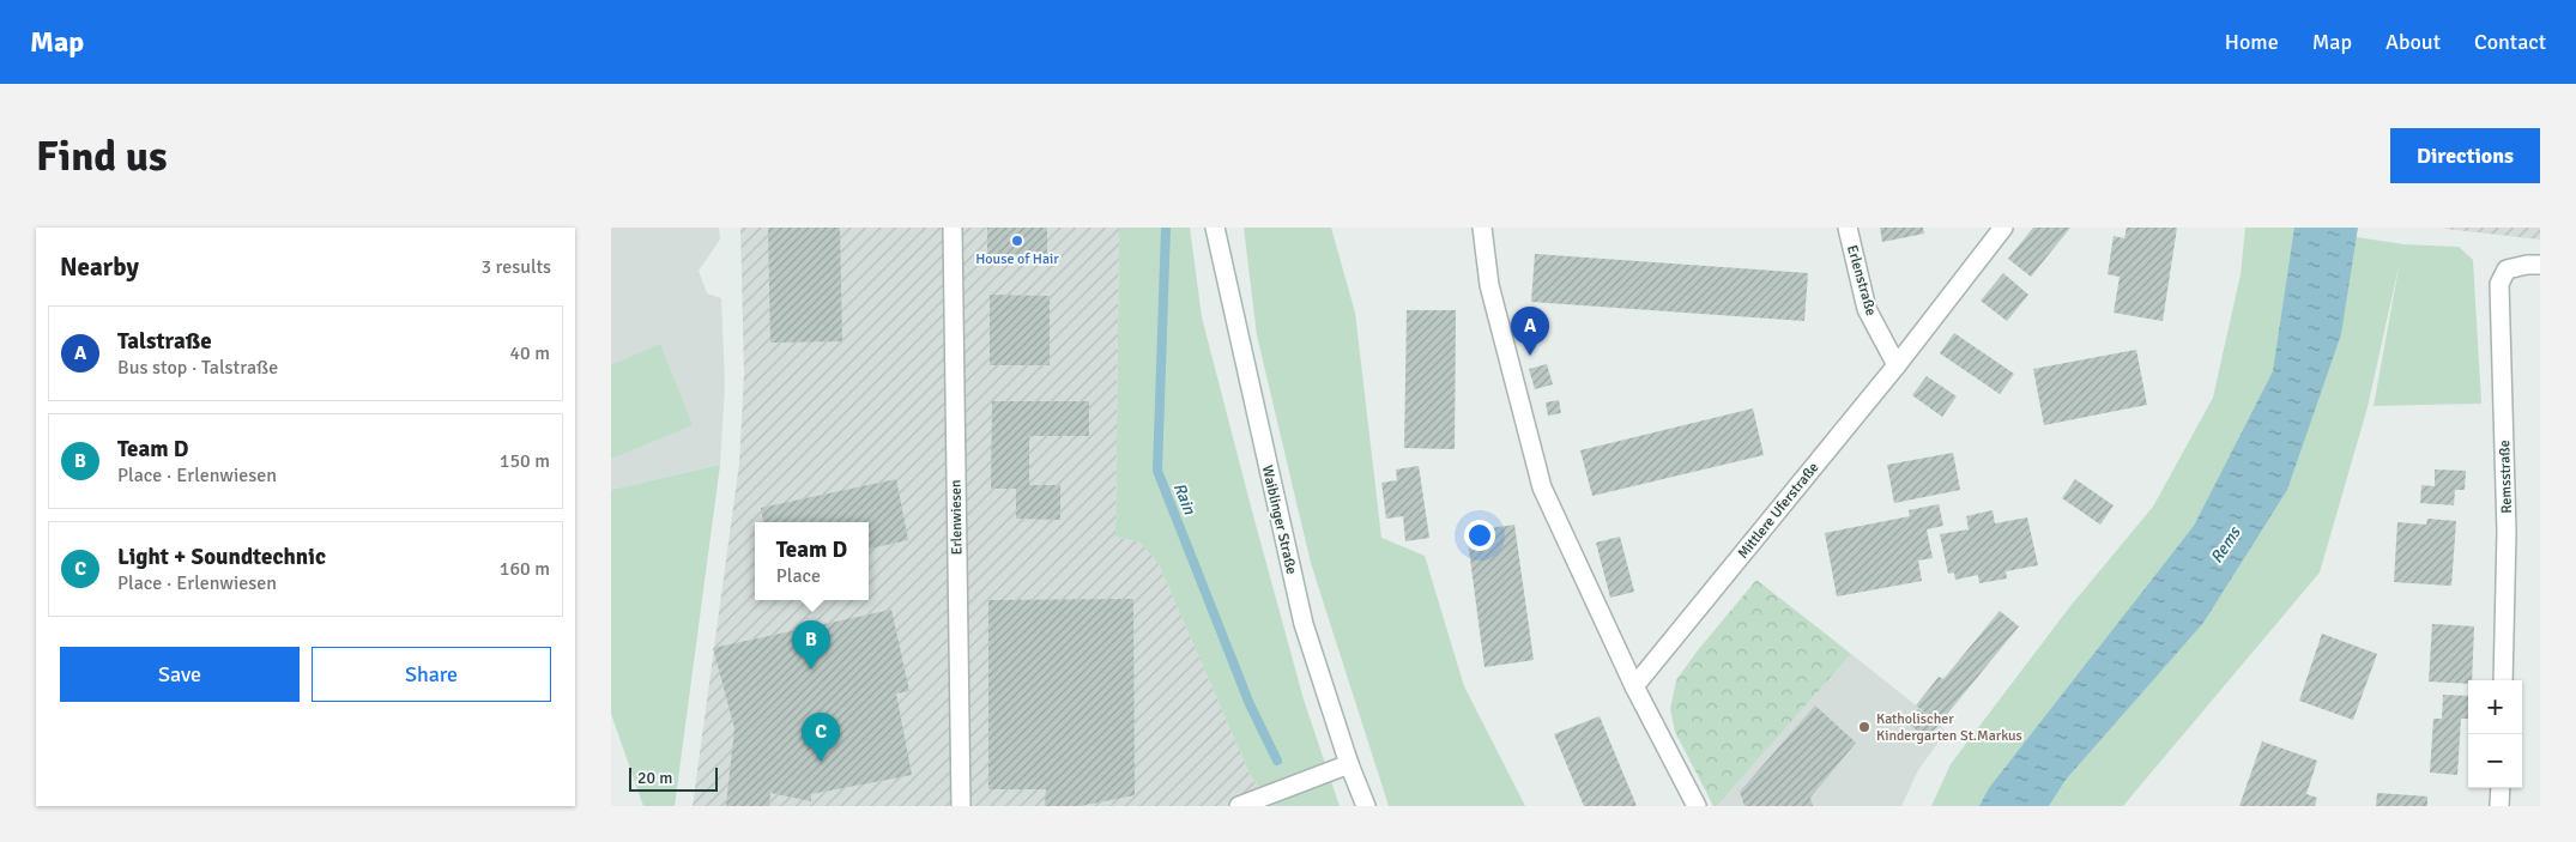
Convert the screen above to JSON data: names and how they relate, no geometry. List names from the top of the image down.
{
  "streets": {
    "street": [
      "Erlenstraße",
      "Remsstraße",
      "Mittlere Uferstraße",
      "Erlenwiesen",
      "Waiblinger Straße"
    ]
  },
  "crossings": [
    ["Erlenstraße", "Mittlere Uferstraße"]
  ],
  "water": ["Rain", "Rems"],
  "places": ["House of Hair", "Katholischer Kindergarten St.Markus"],
  "scale_bar": "20 m",
  "page": {
    "header": "Map",
    "nav": [
      "Home",
      "Map",
      "About",
      "Contact"
    ],
    "buttons": [
      "Directions",
      ["Save", "Share"]
    ],
    "title": "Find us",
    "heading": ["Nearby", "3 results"],
    "list": [
      {
        "mark": "A",
        "name": "Talstraße",
        "note": "Bus stop · Talstraße",
        "value": "40 m"
      },
      {
        "mark": "B",
        "name": "Team D",
        "note": "Place · Erlenwiesen",
        "value": "150 m"
      },
      {
        "mark": "C",
        "name": "Light + Soundtechnic",
        "note": "Place · Erlenwiesen",
        "value": "160 m"
      }
    ],
    "pins": ["A", "B", "C"],
    "popup": ["Team D", "Place"],
    "map_buttons": ["+", "−"],
    "scale": "20 m"
  }
}
